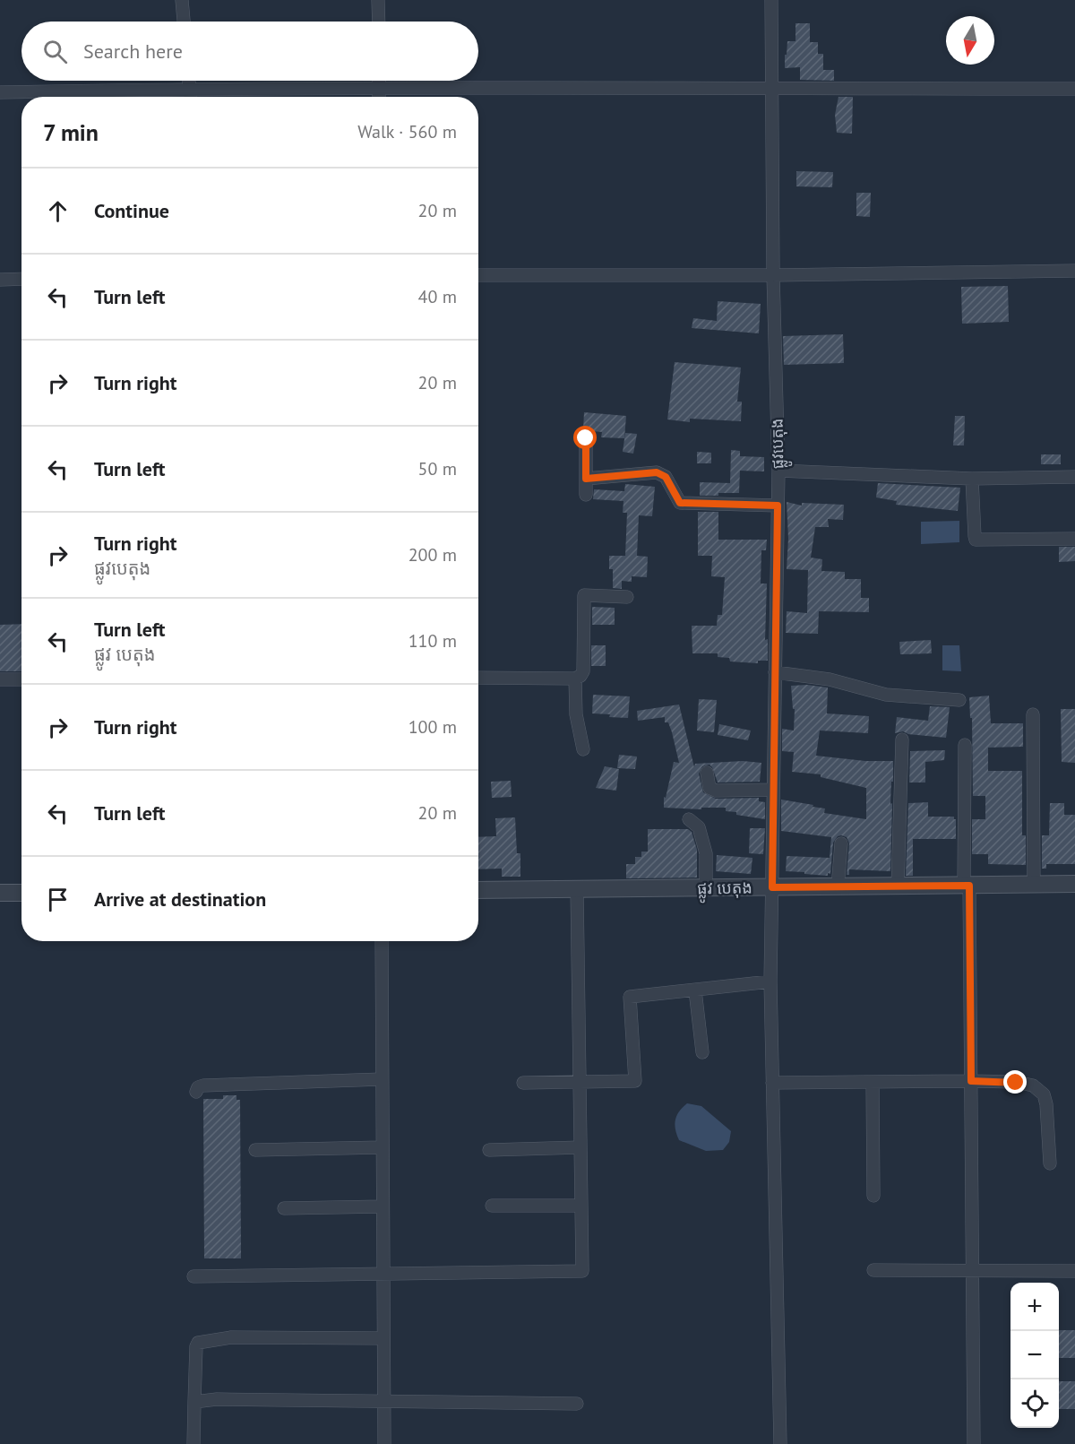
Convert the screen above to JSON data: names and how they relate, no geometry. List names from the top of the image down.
{
  "streets": {
    "street": ["ផ្លូវបេតុង", "ផ្លូវ បេតុង"]
  },
  "crossings": [
    ["ផ្លូវបេតុង", "ផ្លូវ បេតុង"]
  ],
  "north": "bottom",
  "page": {
    "search": "Search here",
    "heading": ["7 min", "Walk · 560 m"],
    "list": [
      ["Continue", "20 m"],
      ["Turn left", "40 m"],
      ["Turn right", "20 m"],
      ["Turn left", "50 m"],
      ["Turn right", "ផ្លូវបេតុង", "200 m"],
      ["Turn left", "ផ្លូវ បេតុង", "110 m"],
      ["Turn right", "100 m"],
      ["Turn left", "20 m"],
      "Arrive at destination"
    ],
    "map_buttons": ["+", "−"]
  }
}
